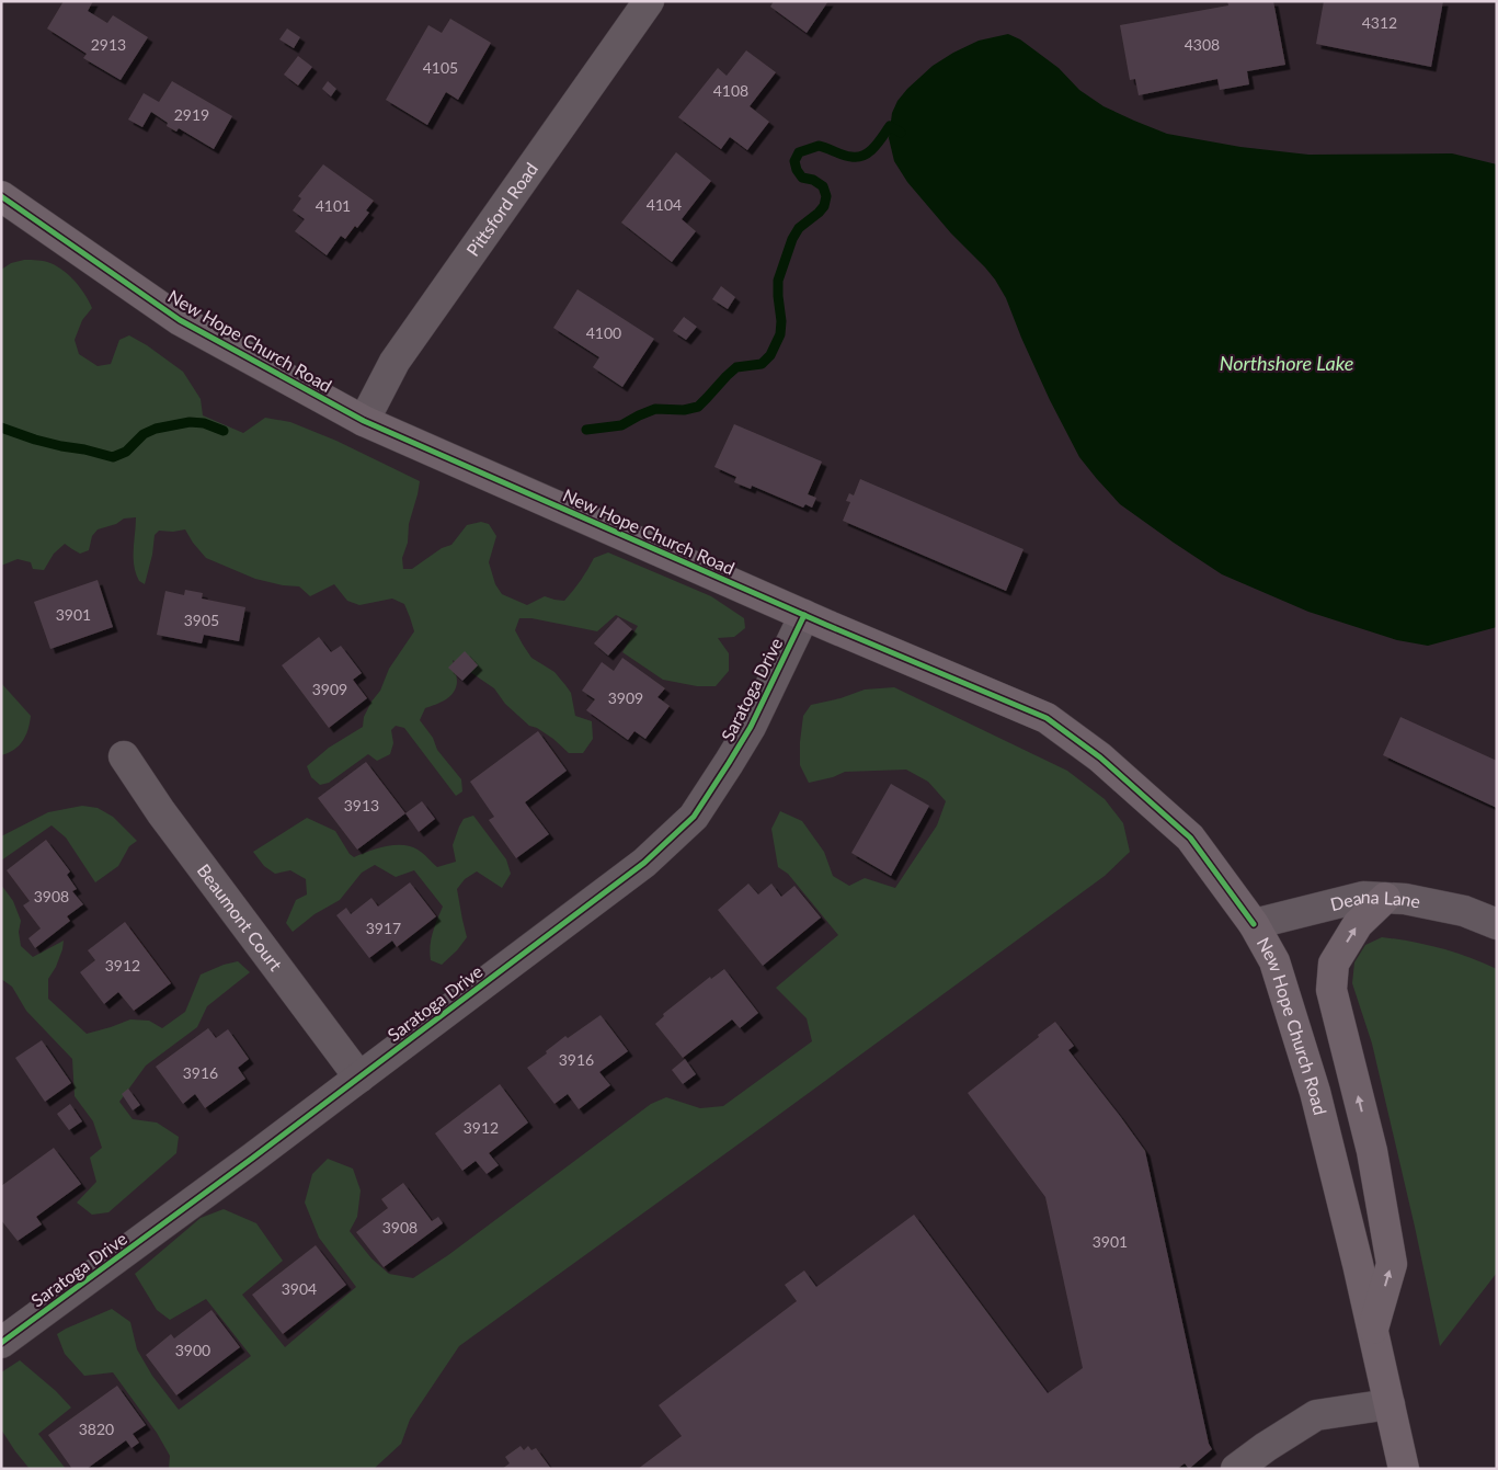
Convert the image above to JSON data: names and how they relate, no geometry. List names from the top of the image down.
{
  "streets": {
    "main road": ["New Hope Church Road"],
    "street": [
      "Pittsford Road",
      "Saratoga Drive",
      "Deana Lane",
      "Beaumont Court"
    ]
  },
  "crossings": [
    ["Pittsford Road", "New Hope Church Road"],
    ["New Hope Church Road", "Saratoga Drive"],
    ["New Hope Church Road", "Deana Lane"],
    ["Saratoga Drive", "Beaumont Court"]
  ],
  "water": ["Northshore Lake"],
  "house_numbers": [
    "4312",
    "2913",
    "4308",
    "4105",
    "4108",
    "2919",
    "4104",
    "4101",
    "4100",
    "3901",
    "3905",
    "3909",
    "3909",
    "3913",
    "3908",
    "3917",
    "3912",
    "3916",
    "3916",
    "3912",
    "3908",
    "3901",
    "3904",
    "3900",
    "3820"
  ]
}
